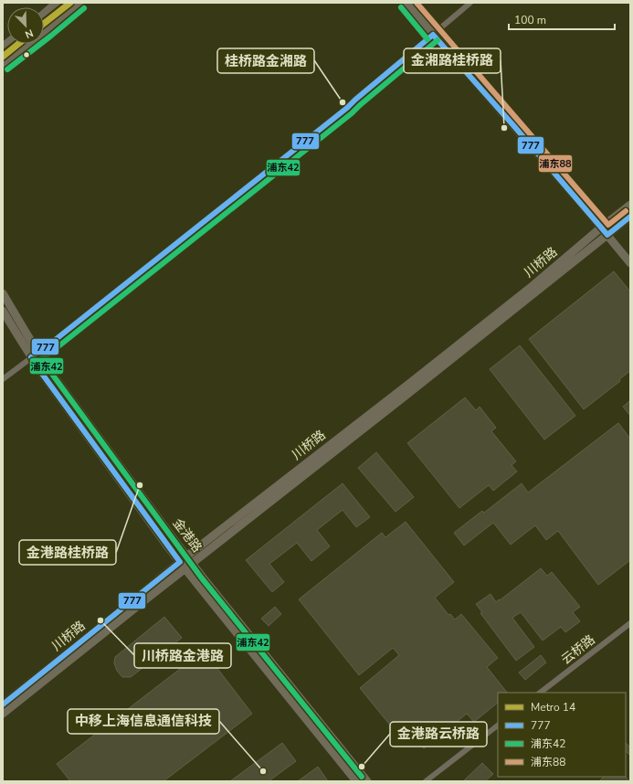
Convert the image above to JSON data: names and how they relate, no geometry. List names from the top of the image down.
{
  "streets": {
    "street": ["川桥路", "金港路", "云桥路"]
  },
  "crossings": [
    ["川桥路", "金港路"]
  ],
  "places": [
    "桂桥路金湘路",
    "金湘路桂桥路",
    "金港路桂桥路",
    "川桥路金港路",
    "金港路云桥路",
    "中移上海信息通信科技"
  ],
  "lines": [
    "metro line 14",
    "transit line 浦东88",
    "transit line 浦东42",
    "transit line 777"
  ],
  "legend": [
    "Metro 14",
    "777",
    "浦东42",
    "浦东88"
  ],
  "scale_bar": "100 m",
  "north": "bottom right"
}
